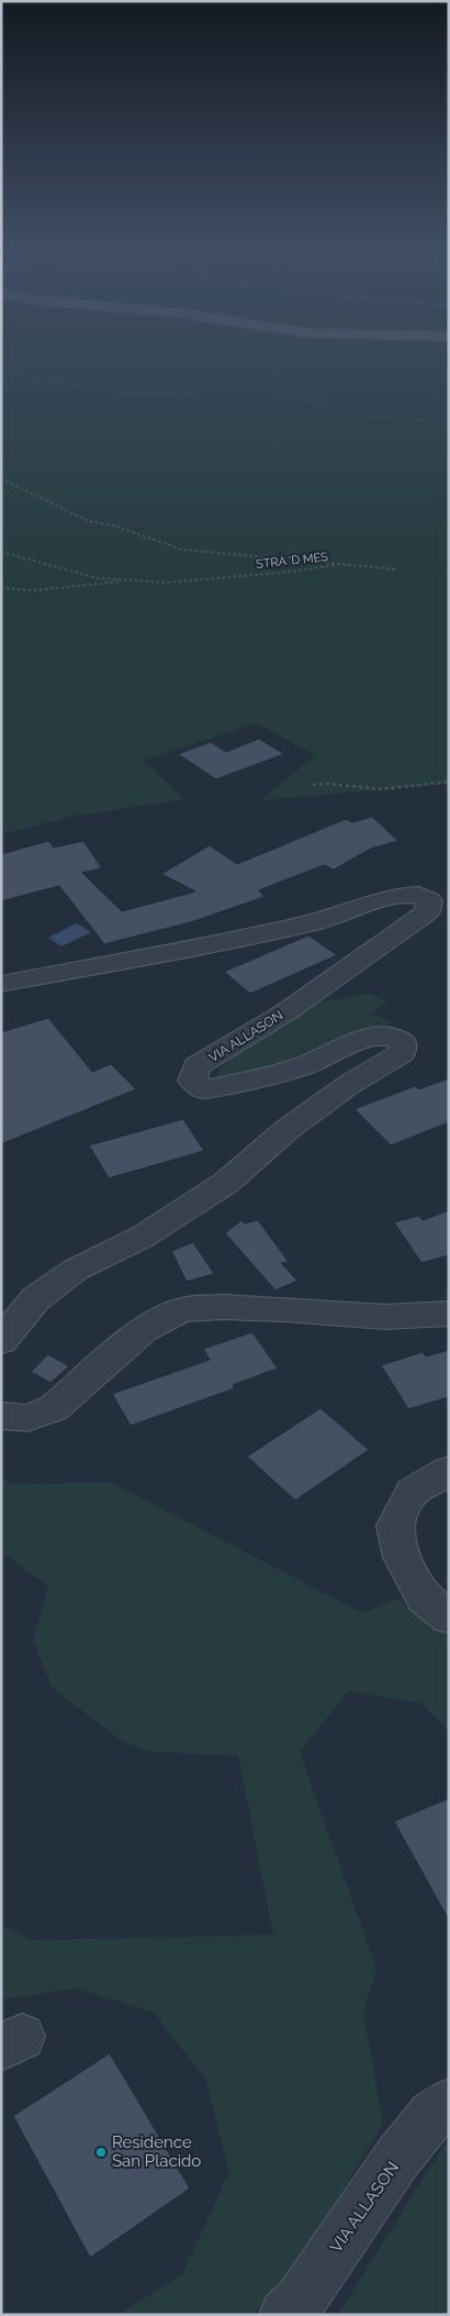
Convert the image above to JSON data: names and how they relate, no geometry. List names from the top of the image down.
{
  "streets": {
    "street": ["VIA ALLASON"],
    "path": ["STRÀ 'D MES"]
  },
  "places": ["Residence San Placido"]
}
